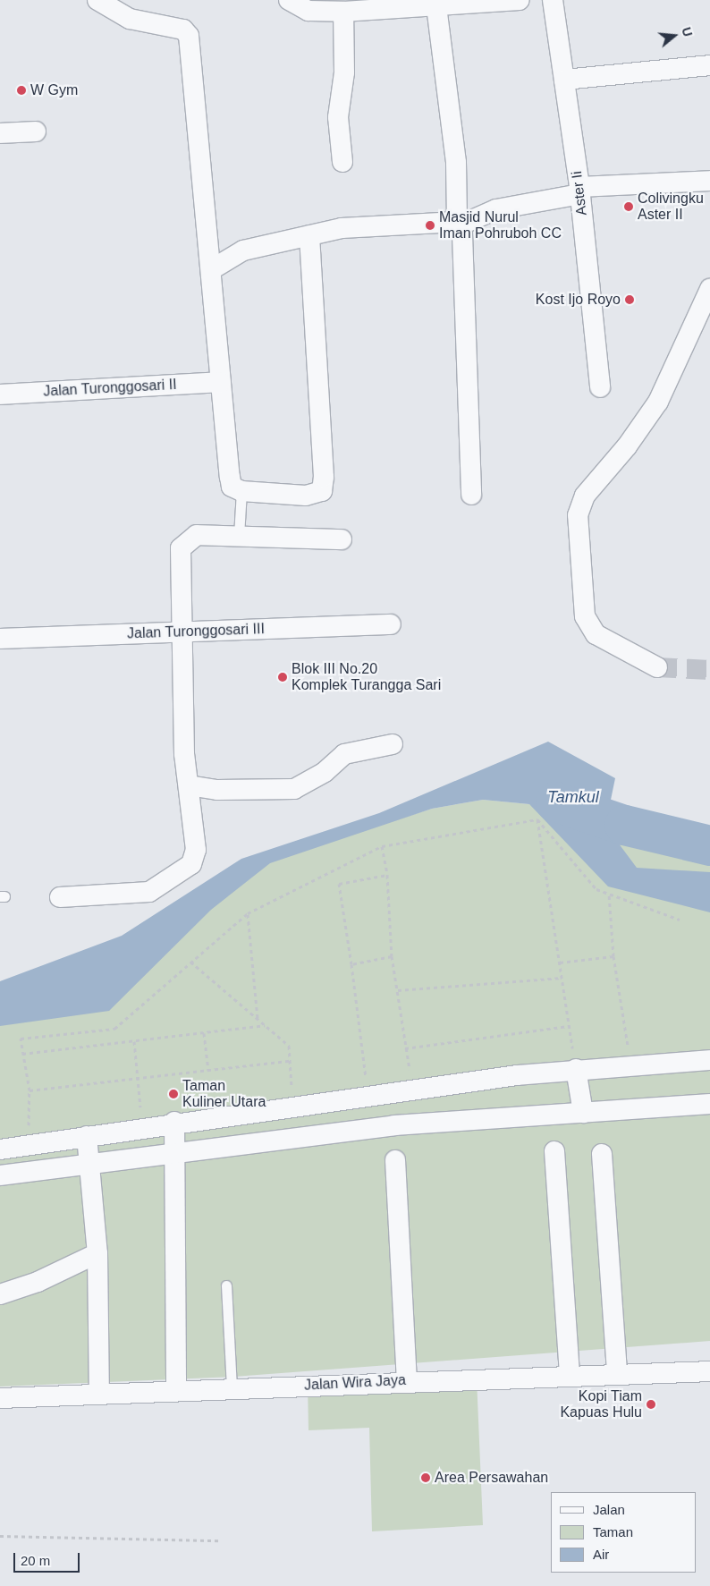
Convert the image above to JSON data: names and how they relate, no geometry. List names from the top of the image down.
{
  "streets": {
    "street": [
      "Aster Ii",
      "Jalan Turonggosari II",
      "Jalan Turonggosari III",
      "Jalan Wira Jaya"
    ]
  },
  "water": ["Tamkul"],
  "places": [
    "W Gym",
    "Colivingku Aster II",
    "Masjid Nurul Iman Pohruboh CC",
    "Kost Ijo Royo",
    "Blok III No.20 Komplek Turangga Sari",
    "Taman Kuliner Utara",
    "Kopi Tiam Kapuas Hulu",
    "Area Persawahan"
  ],
  "legend": ["Jalan", "Taman", "Air"],
  "scale_bar": "20 m",
  "north": "right"
}
